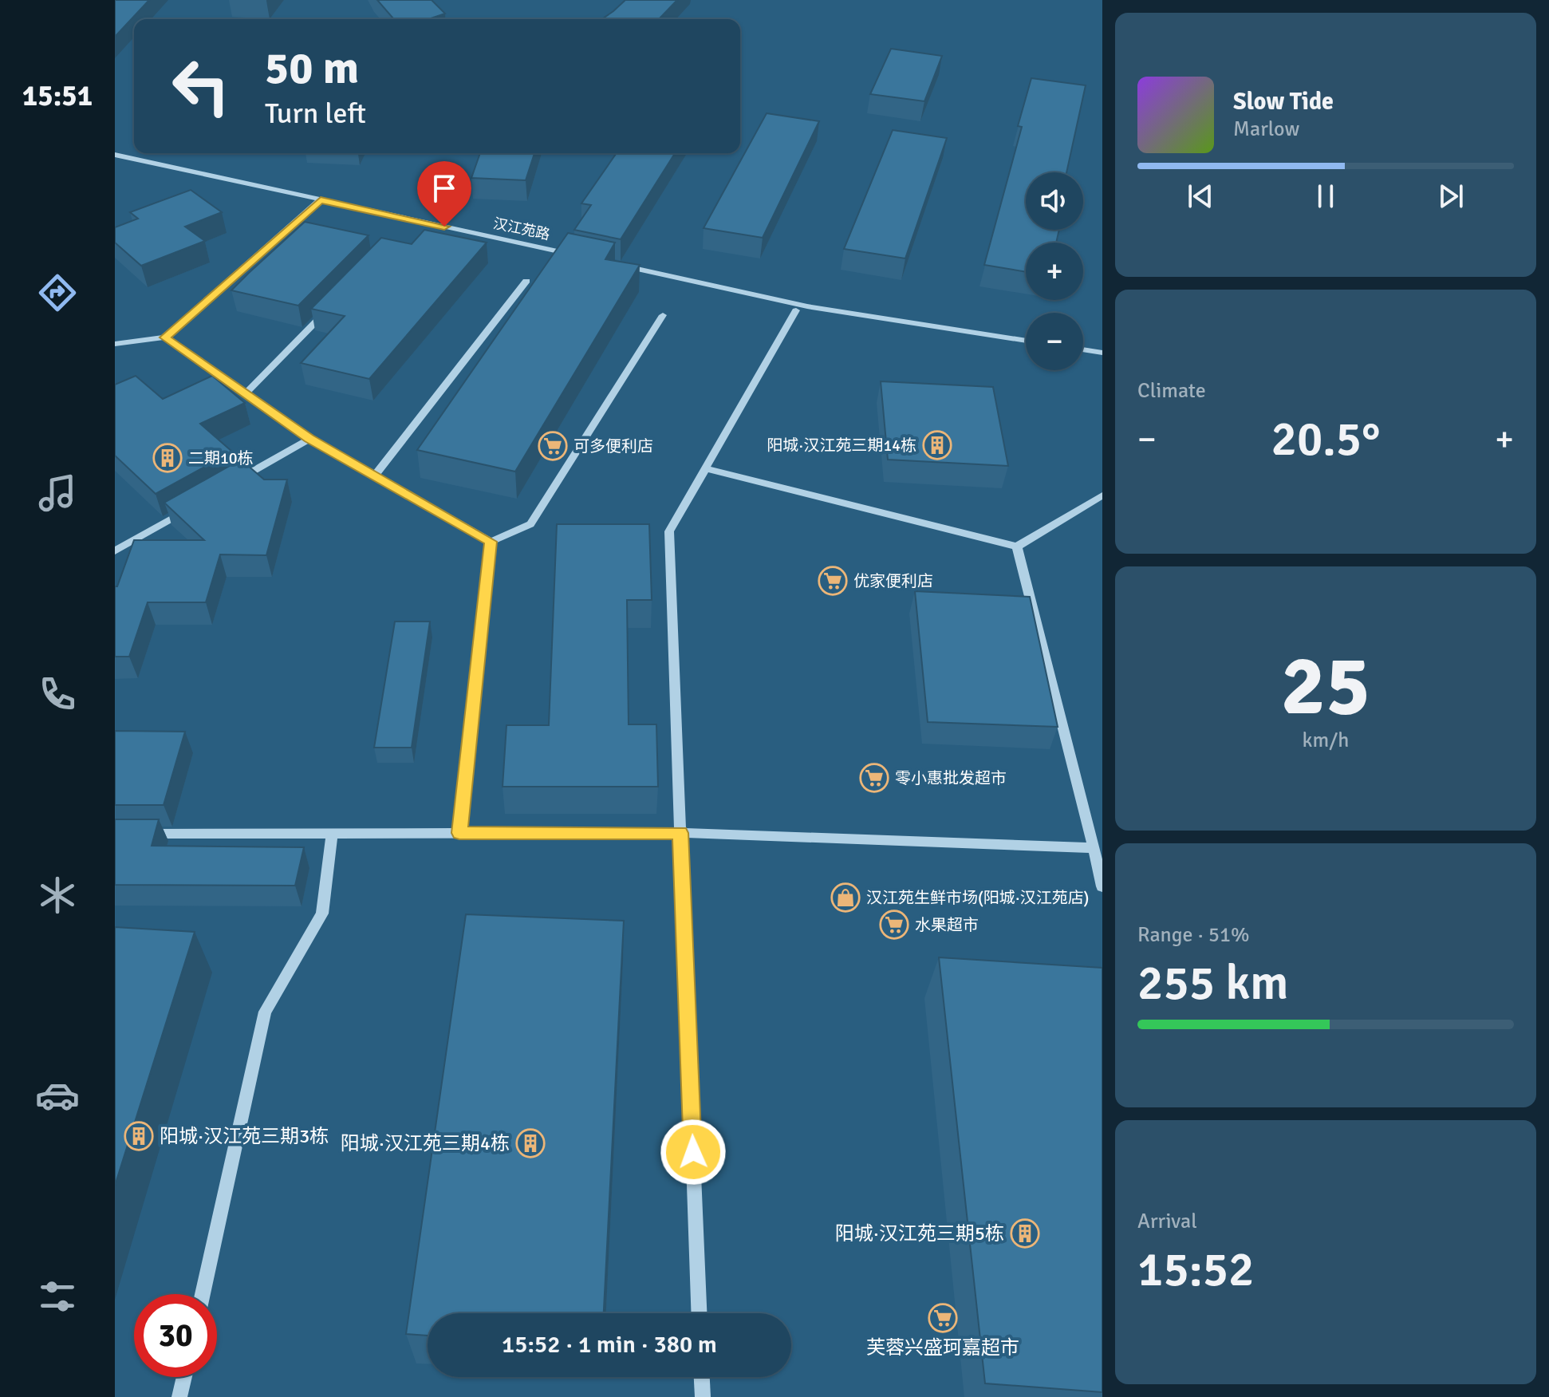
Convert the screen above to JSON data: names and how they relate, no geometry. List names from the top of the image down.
{
  "streets": {
    "street": ["汉江苑路"]
  },
  "places": {
    "building": [
      "阳城·汉江苑三期14栋",
      "二期10栋",
      "阳城·汉江苑三期3栋",
      "阳城·汉江苑三期4栋",
      "阳城·汉江苑三期5栋"
    ],
    "supermarket": [
      "可多便利店",
      "优家便利店",
      "零小惠批发超市",
      "水果超市",
      "芙蓉兴盛珂嘉超市"
    ],
    "shop": ["汉江苑生鲜市场(阳城·汉江苑店)"]
  },
  "page": {
    "tabs": "15:51",
    "turn": ["50 m", "Turn left"],
    "song": ["Slow Tide", "Marlow"],
    "map_buttons": ["+", "−"],
    "tile": [
      "Climate",
      ["25", "km/h"],
      ["Range · 51%", "255 km"],
      ["Arrival", "15:52"]
    ],
    "heat": ["−", "20.5°", "+"],
    "limit": "30",
    "trip": "15:52 · 1 min · 380 m"
  }
}
